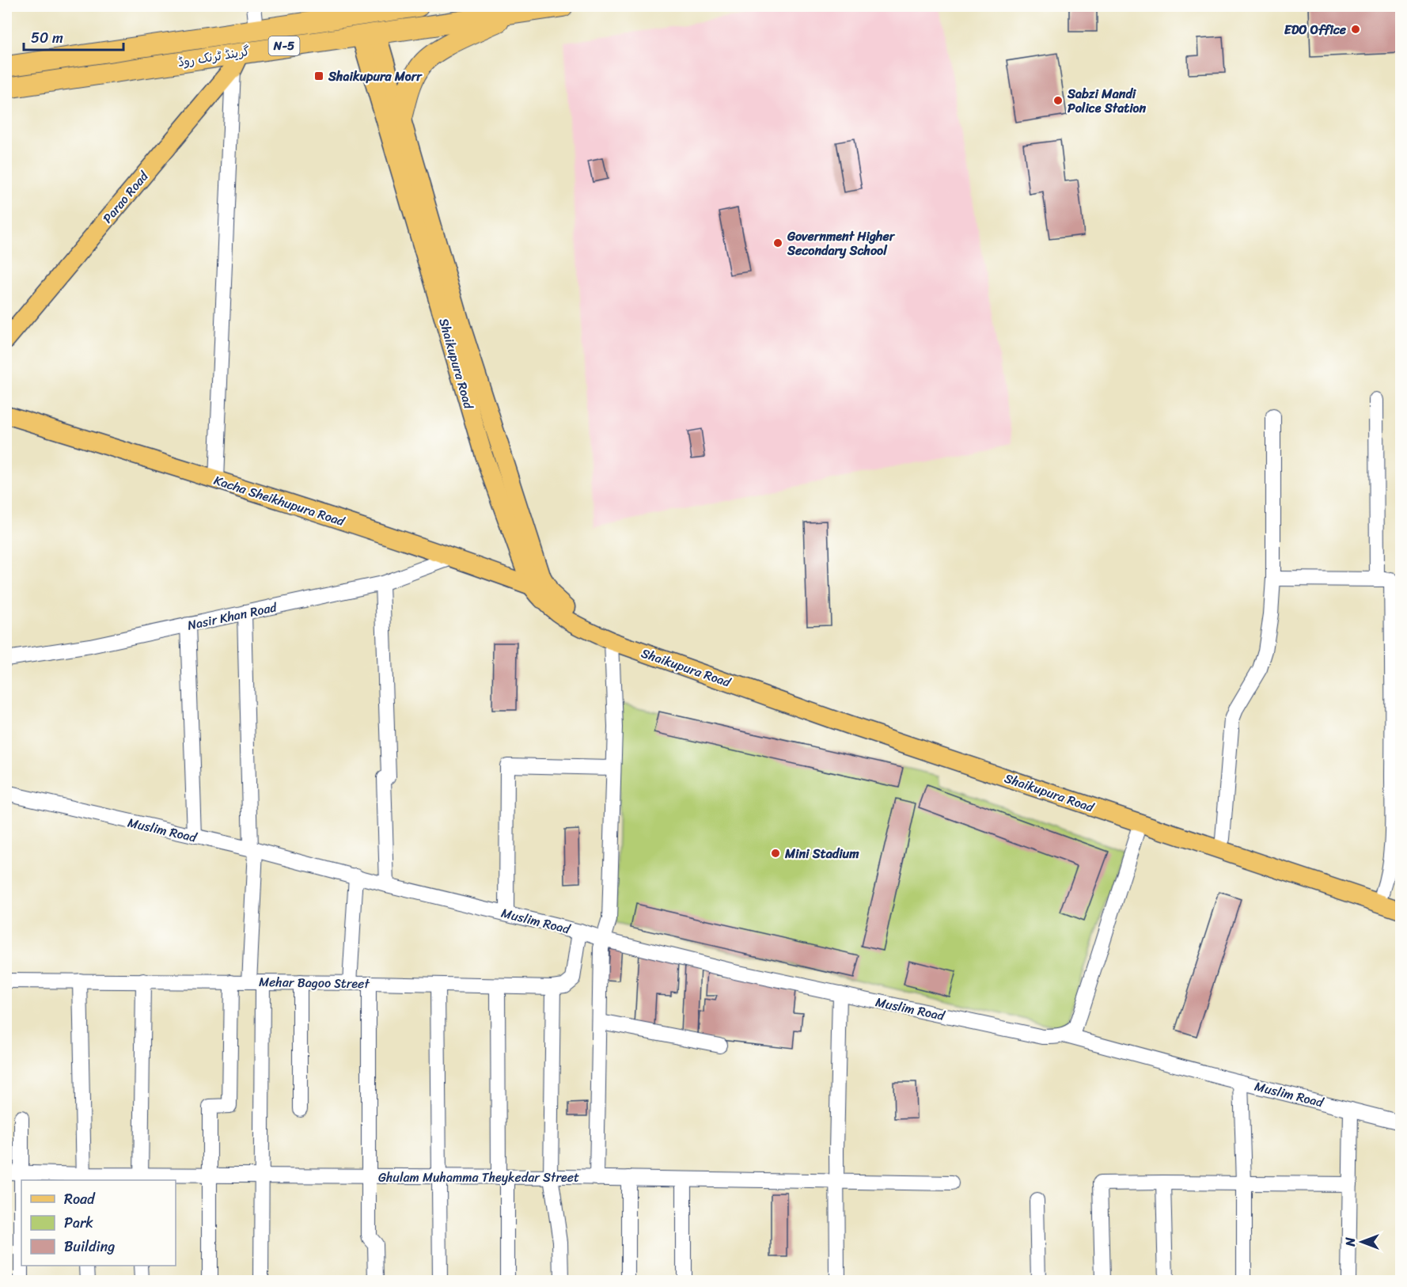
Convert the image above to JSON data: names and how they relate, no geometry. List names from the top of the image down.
{
  "streets": {
    "highway": ["N-5", "گرینڈ ٹرنک روڈ"],
    "main road": ["Parao Road", "Shaikupura Road", "Kacha Sheikhupura Road"],
    "street": [
      "Nasir Khan Road",
      "Muslim Road",
      "Mehar Bagoo Street",
      "Ghulam Muhamma Theykedar Street"
    ]
  },
  "crossings": [
    ["گرینڈ ٹرنک روڈ", "Parao Road"],
    ["گرینڈ ٹرنک روڈ", "Shaikupura Road"],
    ["Shaikupura Road", "Kacha Sheikhupura Road"],
    ["Kacha Sheikhupura Road", "Nasir Khan Road"],
    ["Muslim Road", "Mehar Bagoo Street"]
  ],
  "places": {
    "other": [
      "EDO Office",
      "Sabzi Mandi Police Station",
      "Government Higher Secondary School",
      "Mini Stadium"
    ],
    "transit": ["Shaikupura Morr"]
  },
  "legend": ["Road", "Park", "Building"],
  "scale_bar": "50 m",
  "north": "left"
}
